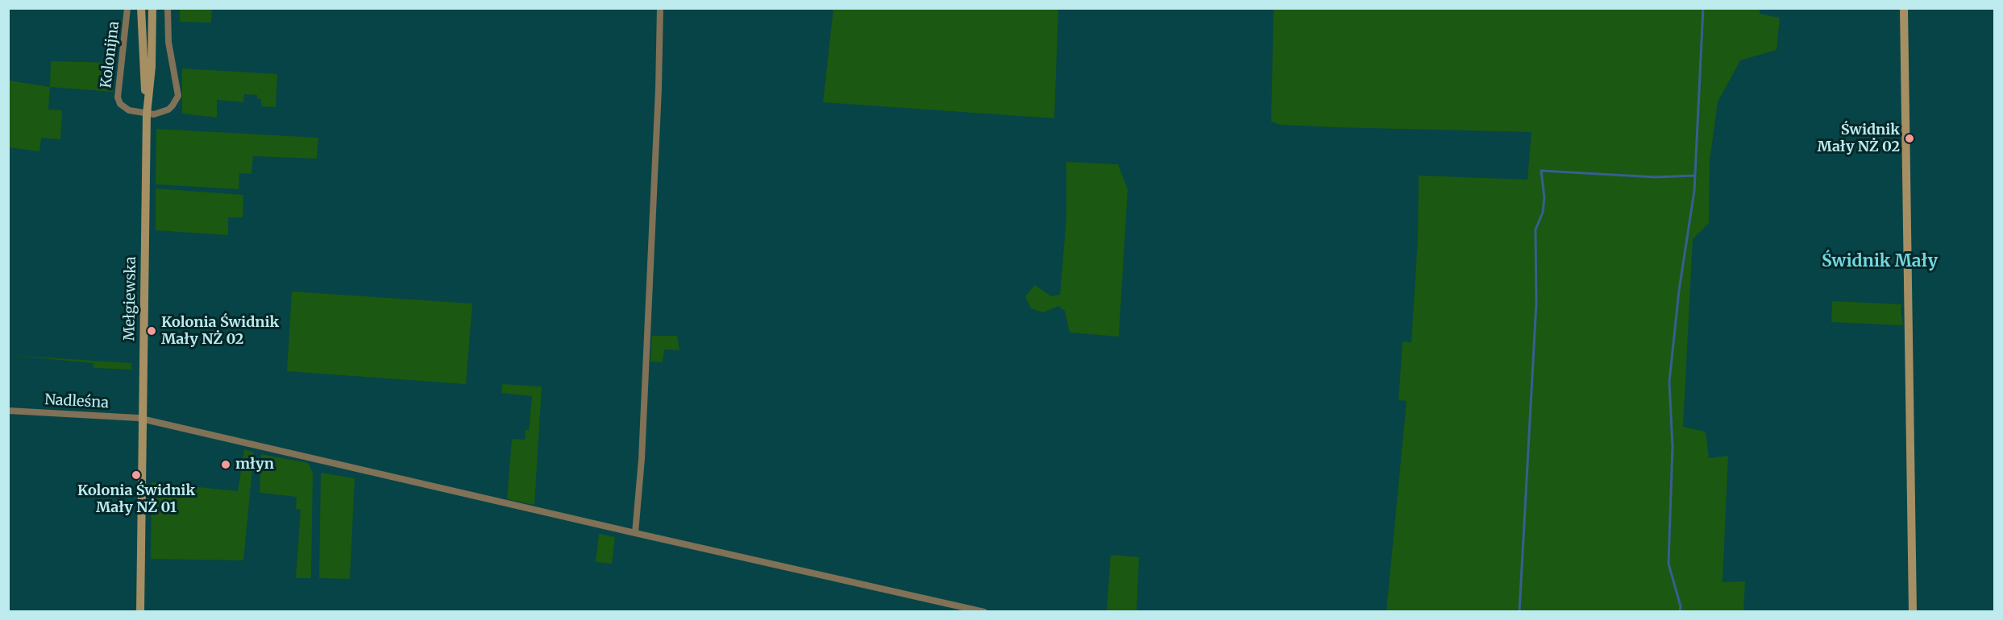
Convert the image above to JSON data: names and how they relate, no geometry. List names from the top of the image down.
{
  "streets": {
    "main road": ["Mełgiewska"],
    "street": ["Kolonijna", "Nadleśna"]
  },
  "crossings": [
    ["Kolonijna", "Mełgiewska"],
    ["Mełgiewska", "Nadleśna"]
  ],
  "districts": ["Świdnik Mały"],
  "places": [
    "Świdnik Mały NŻ 02",
    "Kolonia Świdnik Mały NŻ 02",
    "młyn",
    "Kolonia Świdnik Mały NŻ 01"
  ]
}
